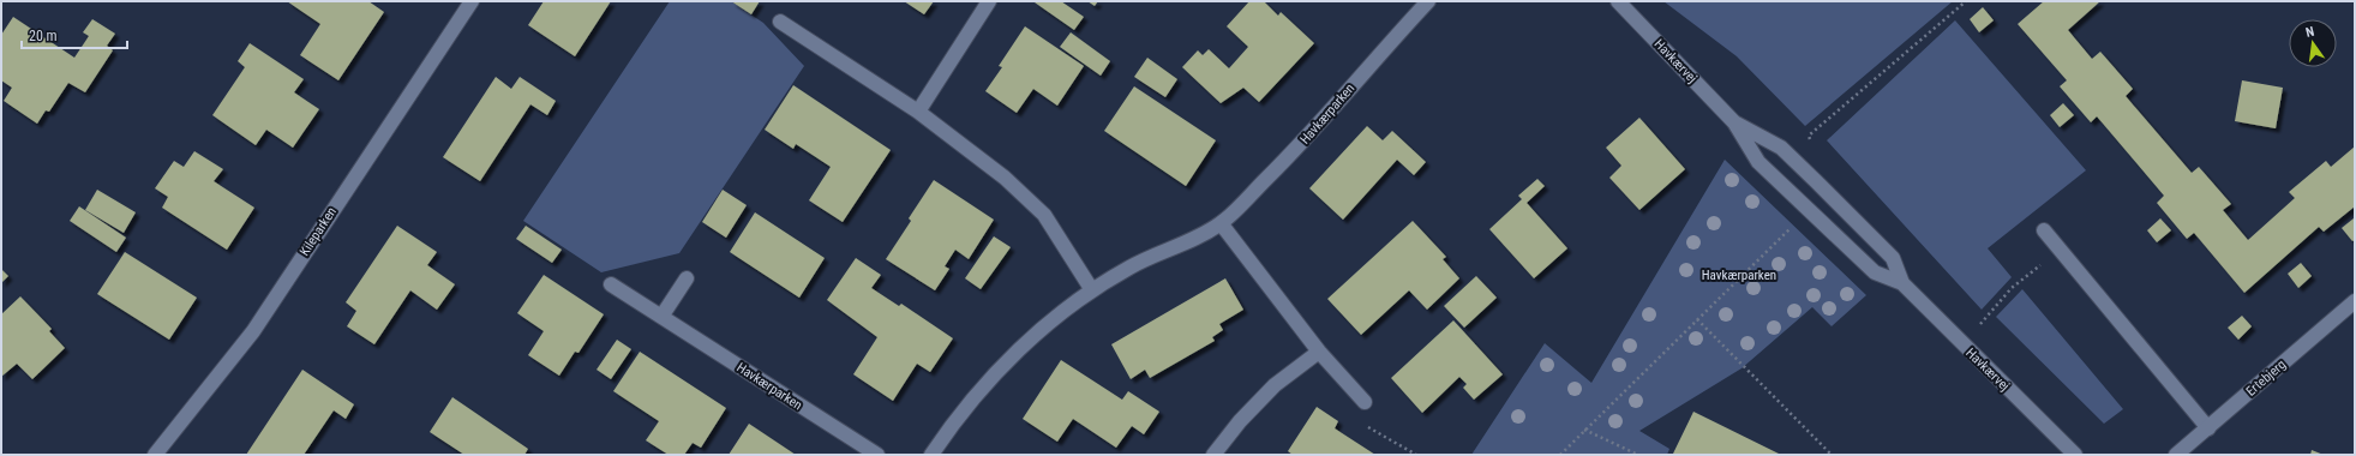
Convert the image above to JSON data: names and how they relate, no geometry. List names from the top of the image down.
{
  "streets": {
    "street": [
      "Havkærvej",
      "Havkærparken",
      "Kileparken",
      "Ertebjerg"
    ]
  },
  "parks": ["Havkærparken"],
  "scale_bar": "20 m",
  "north": "top"
}
